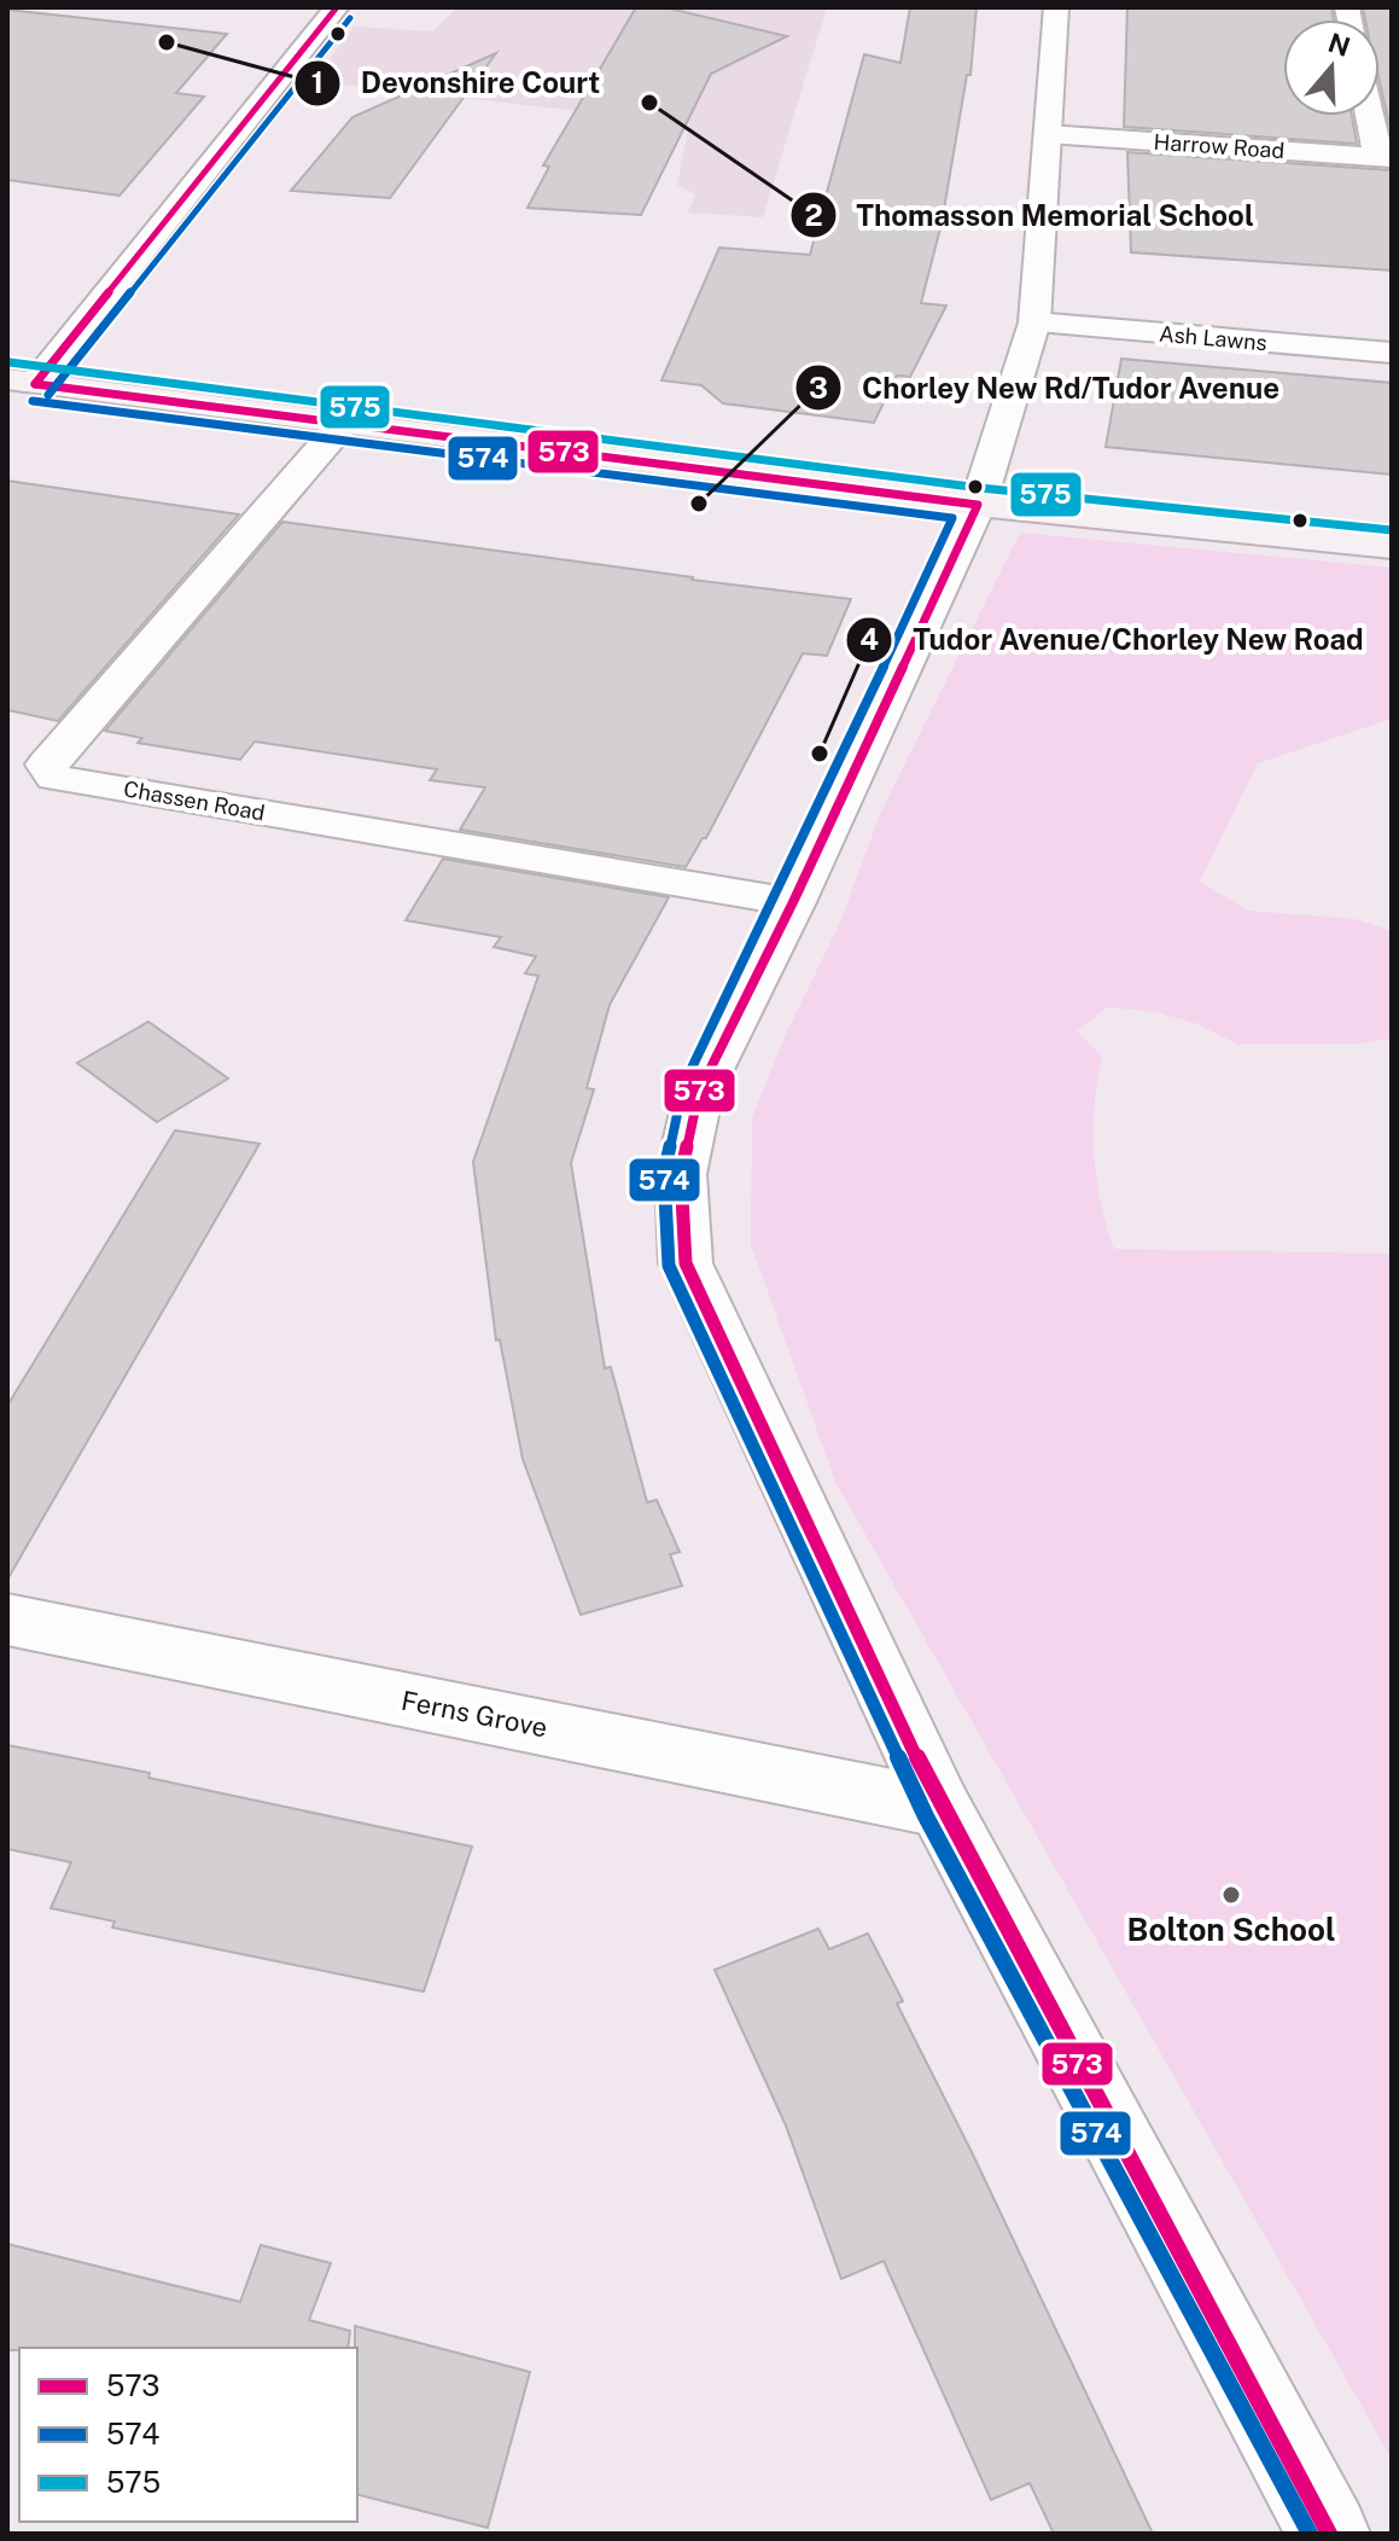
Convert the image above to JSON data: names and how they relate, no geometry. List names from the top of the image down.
{
  "streets": {
    "street": [
      "Harrow Road",
      "Ash Lawns",
      "Chassen Road",
      "Ferns Grove"
    ]
  },
  "places": [
    "Devonshire Court",
    "Thomasson Memorial School",
    "Chorley New Rd/Tudor Avenue",
    "Tudor Avenue/Chorley New Road",
    "Bolton School"
  ],
  "lines": ["transit line 573", "transit line 574", "transit line 575"],
  "legend": ["573", "574", "575"],
  "north": "top"
}
